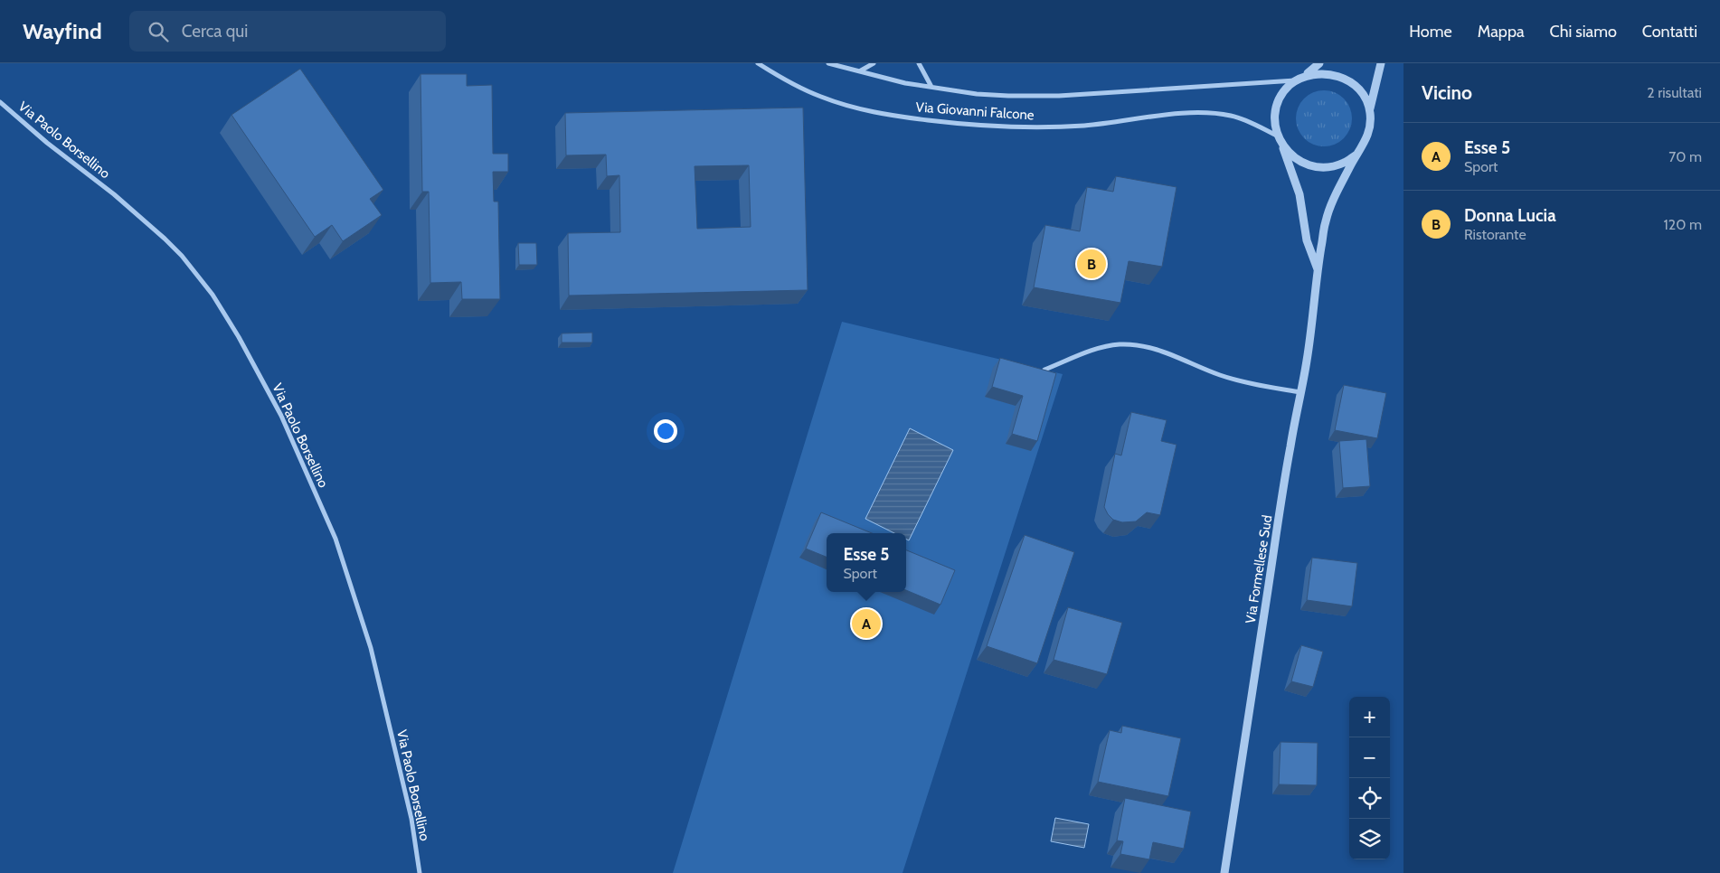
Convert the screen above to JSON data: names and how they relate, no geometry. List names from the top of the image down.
{
  "streets": {
    "street": ["Via Giovanni Falcone", "Via Paolo Borsellino", "Via Formellese Sud"]
  },
  "crossings": [
    ["Via Giovanni Falcone", "Via Formellese Sud"]
  ],
  "page": {
    "header": "Wayfind",
    "search": "Cerca qui",
    "nav": [
      "Home",
      "Mappa",
      "Chi siamo",
      "Contatti"
    ],
    "heading": ["Vicino", "2 risultati"],
    "list": [
      {
        "mark": "A",
        "name": "Esse 5",
        "note": "Sport",
        "value": "70 m"
      },
      {
        "mark": "B",
        "name": "Donna Lucia",
        "note": "Ristorante",
        "value": "120 m"
      }
    ],
    "pins": ["B", "A"],
    "popup": ["Esse 5", "Sport"],
    "map_buttons": ["+", "−"]
  }
}
